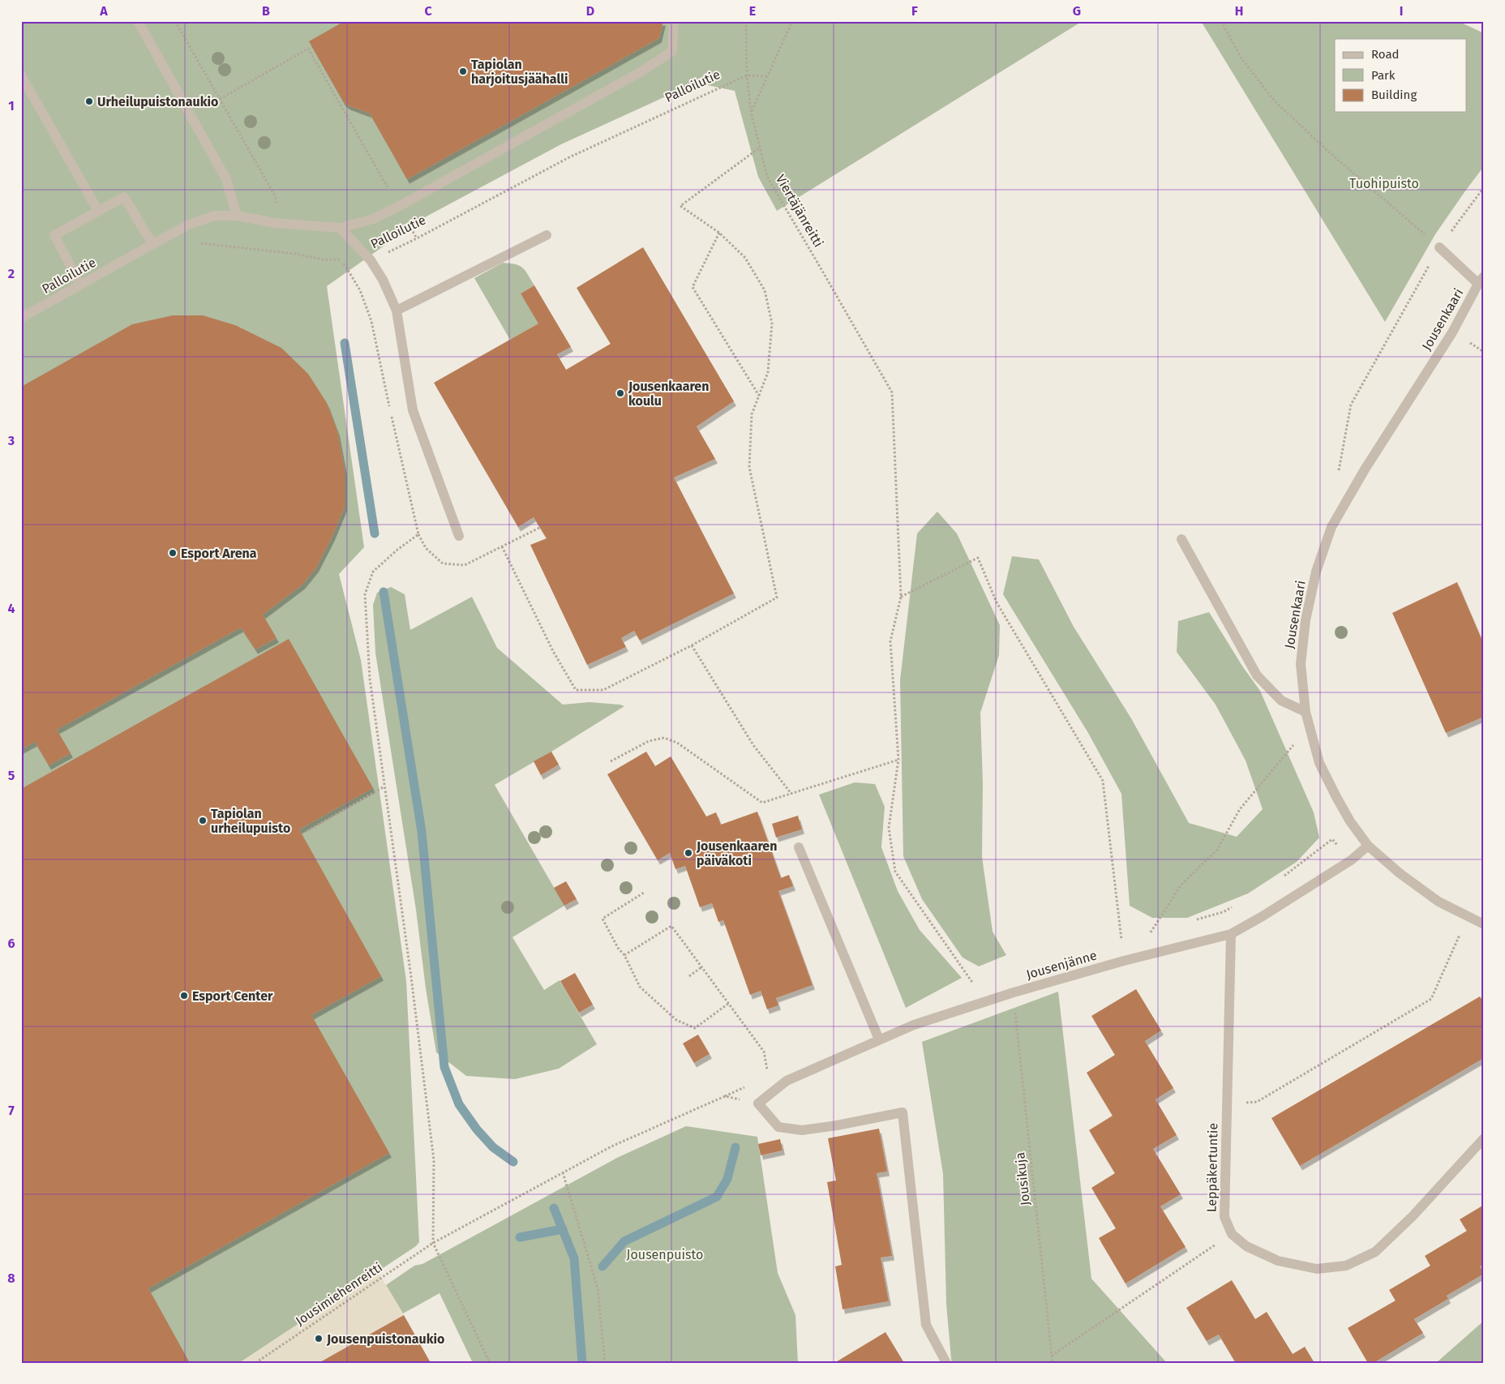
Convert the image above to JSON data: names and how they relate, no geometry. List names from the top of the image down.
{
  "streets": {
    "street": [
      "Palloilutie",
      "Jousenkaari",
      "Jousenjänne",
      "Leppäkertuntie"
    ],
    "path": ["Viertäjänreitti", "Jousikuja", "Jousimiehenreitti"]
  },
  "crossings": [
    ["Palloilutie", "Viertäjänreitti"],
    ["Jousenkaari", "Jousenjänne"],
    ["Jousenjänne", "Leppäkertuntie"],
    ["Jousenjänne", "Jousikuja"],
    ["Jousenjänne", "Jousimiehenreitti"]
  ],
  "parks": ["Tuohipuisto", "Jousenpuisto"],
  "places": [
    "Tapiolan harjoitusjäähalli",
    "Urheilupuistonaukio",
    "Jousenkaaren koulu",
    "Esport Arena",
    "Tapiolan urheilupuisto",
    "Jousenkaaren päiväkoti",
    "Esport Center",
    "Jousenpuistonaukio"
  ],
  "legend": ["Road", "Park", "Building"],
  "grid": {
    "columns": [
      "A",
      "B",
      "C",
      "D",
      "E",
      "F",
      "G",
      "H",
      "I"
    ],
    "rows": [
      "1",
      "2",
      "3",
      "4",
      "5",
      "6",
      "7",
      "8"
    ]
  }
}
